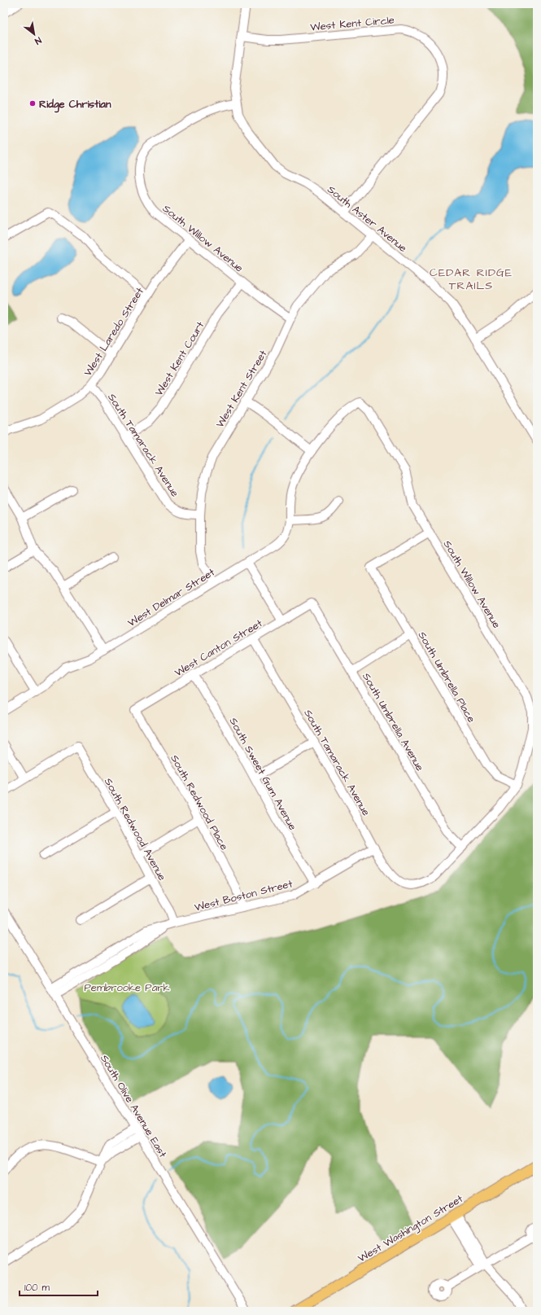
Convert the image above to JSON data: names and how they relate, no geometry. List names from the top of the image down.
{
  "streets": {
    "main road": ["West Washington Street"],
    "street": [
      "West Kent Circle",
      "South Aster Avenue",
      "South Willow Avenue",
      "West Laredo Street",
      "West Kent Court",
      "West Kent Street",
      "South Tamarack Avenue",
      "West Delmar Street",
      "West Canton Street",
      "South Umbrella Place",
      "South Umbrella Avenue",
      "South Sweet Gum Avenue",
      "South Redwood Place",
      "South Redwood Avenue",
      "West Boston Street",
      "South Olive Avenue East"
    ]
  },
  "crossings": [
    ["West Kent Circle", "South Aster Avenue"],
    ["South Aster Avenue", "South Willow Avenue"],
    ["South Aster Avenue", "West Kent Street"],
    ["South Willow Avenue", "West Laredo Street"],
    ["South Willow Avenue", "West Kent Court"],
    ["South Willow Avenue", "West Kent Street"],
    ["South Willow Avenue", "West Delmar Street"],
    ["South Willow Avenue", "South Umbrella Place"],
    ["West Laredo Street", "South Tamarack Avenue"],
    ["West Kent Court", "South Tamarack Avenue"],
    ["West Kent Street", "South Tamarack Avenue"],
    ["West Kent Street", "West Delmar Street"],
    ["South Tamarack Avenue", "West Canton Street"],
    ["South Tamarack Avenue", "South Umbrella Avenue"],
    ["South Tamarack Avenue", "West Boston Street"],
    ["West Canton Street", "South Umbrella Avenue"],
    ["West Canton Street", "South Sweet Gum Avenue"],
    ["West Canton Street", "South Redwood Place"],
    ["South Sweet Gum Avenue", "West Boston Street"],
    ["South Redwood Place", "West Boston Street"],
    ["South Redwood Avenue", "West Boston Street"],
    ["West Boston Street", "South Olive Avenue East"]
  ],
  "districts": ["CEDAR RIDGE TRAILS"],
  "parks": ["Pembrooke Park"],
  "places": ["Ridge Christian"],
  "scale_bar": "100 m",
  "north": "bottom right"
}
